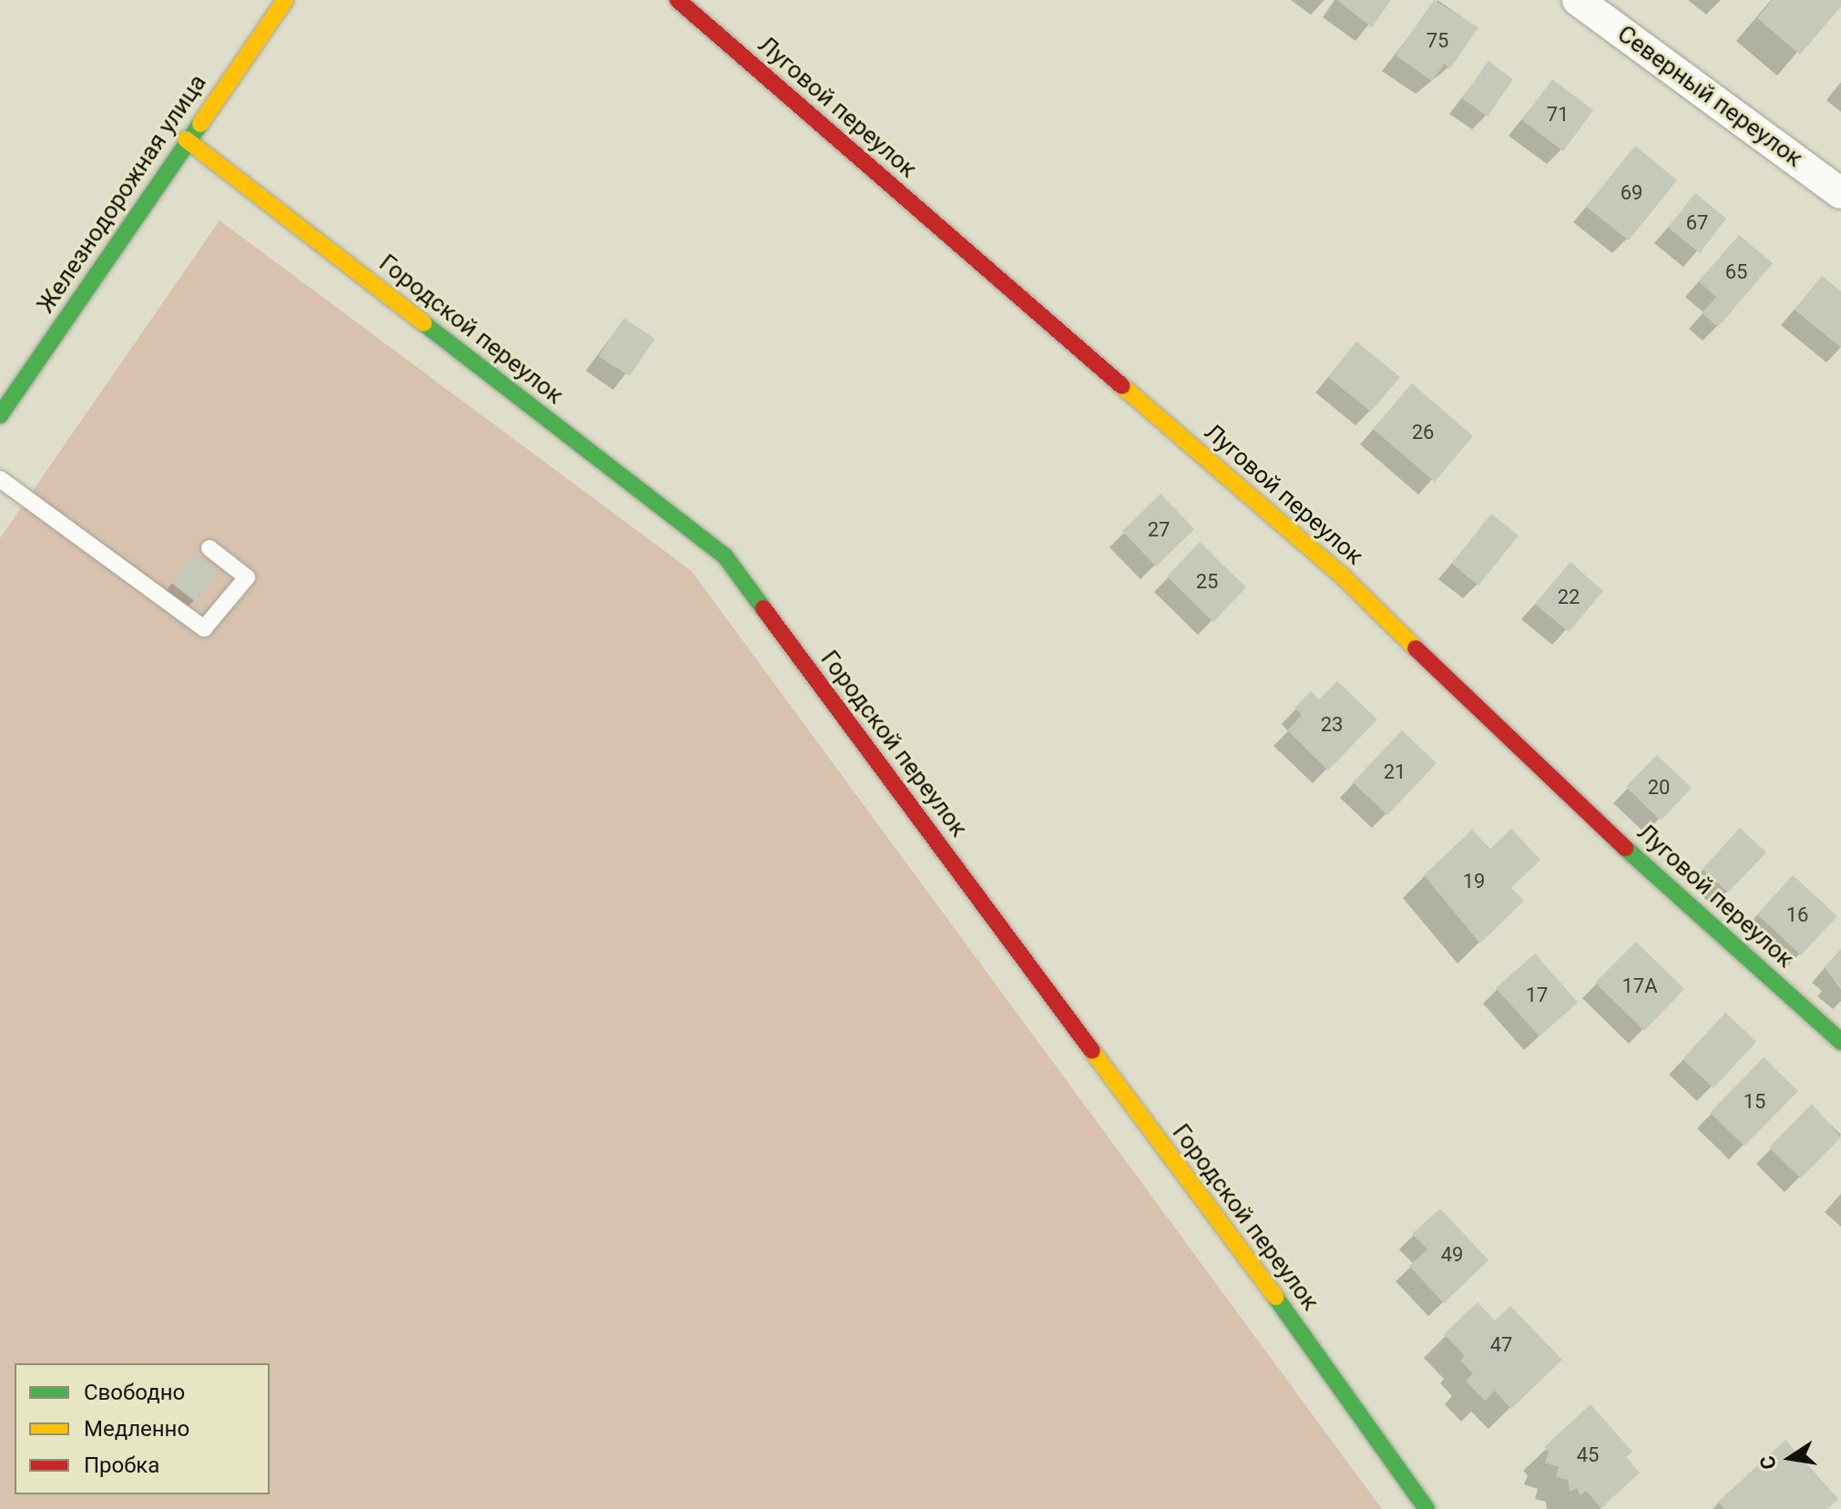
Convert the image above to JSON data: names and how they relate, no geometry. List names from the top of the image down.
{
  "streets": {
    "street": [
      "Северный переулок",
      "Луговой переулок",
      "Железнодорожная улица",
      "Городской переулок"
    ]
  },
  "crossings": [
    ["Железнодорожная улица", "Городской переулок"]
  ],
  "house_numbers": [
    "75",
    "71",
    "69",
    "67",
    "65",
    "26",
    "27",
    "25",
    "22",
    "23",
    "21",
    "20",
    "19",
    "16",
    "17А",
    "17",
    "15",
    "49",
    "47",
    "45"
  ],
  "legend": ["Свободно", "Медленно", "Пробка"],
  "north": "left"
}
